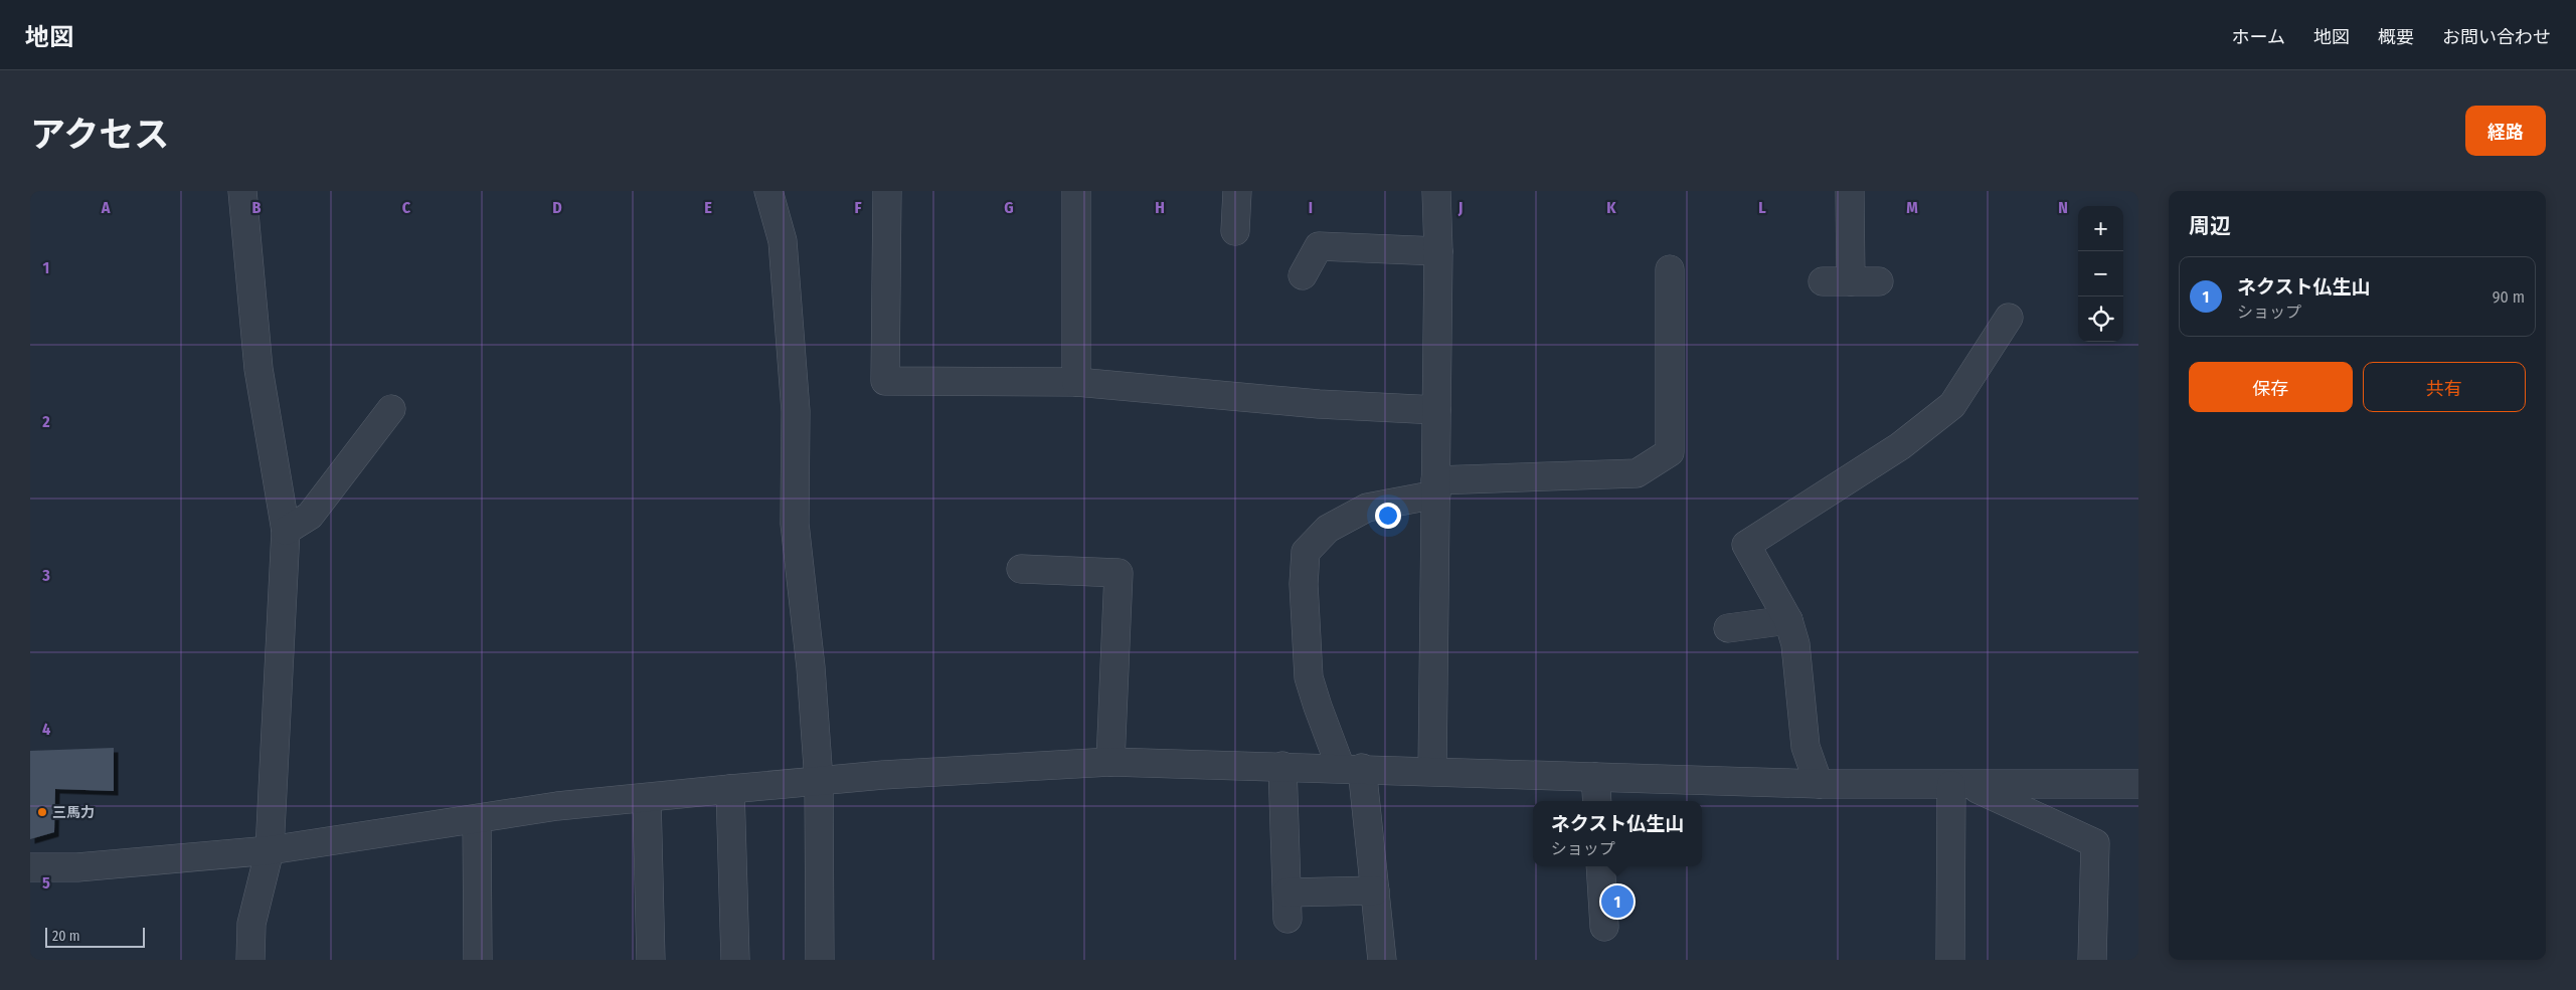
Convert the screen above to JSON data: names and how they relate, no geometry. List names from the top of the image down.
{
  "places": ["三馬力"],
  "scale_bar": "20 m",
  "page": {
    "header": "地図",
    "nav": [
      "ホーム",
      "地図",
      "概要",
      "お問い合わせ"
    ],
    "title": "アクセス",
    "buttons": [
      "経路",
      ["保存", "共有"]
    ],
    "heading": "周辺",
    "map_buttons": ["+", "−"],
    "list": [
      {
        "mark": "1",
        "name": "ネクスト仏生山",
        "note": "ショップ",
        "value": "90 m"
      }
    ],
    "popup": ["ネクスト仏生山", "ショップ"],
    "pins": "1",
    "scale": "20 m"
  },
  "grid": {
    "columns": [
      "A",
      "B",
      "C",
      "D",
      "E",
      "F",
      "G",
      "H",
      "I",
      "J",
      "K",
      "L",
      "M",
      "N"
    ],
    "rows": [
      "1",
      "2",
      "3",
      "4",
      "5"
    ]
  }
}
